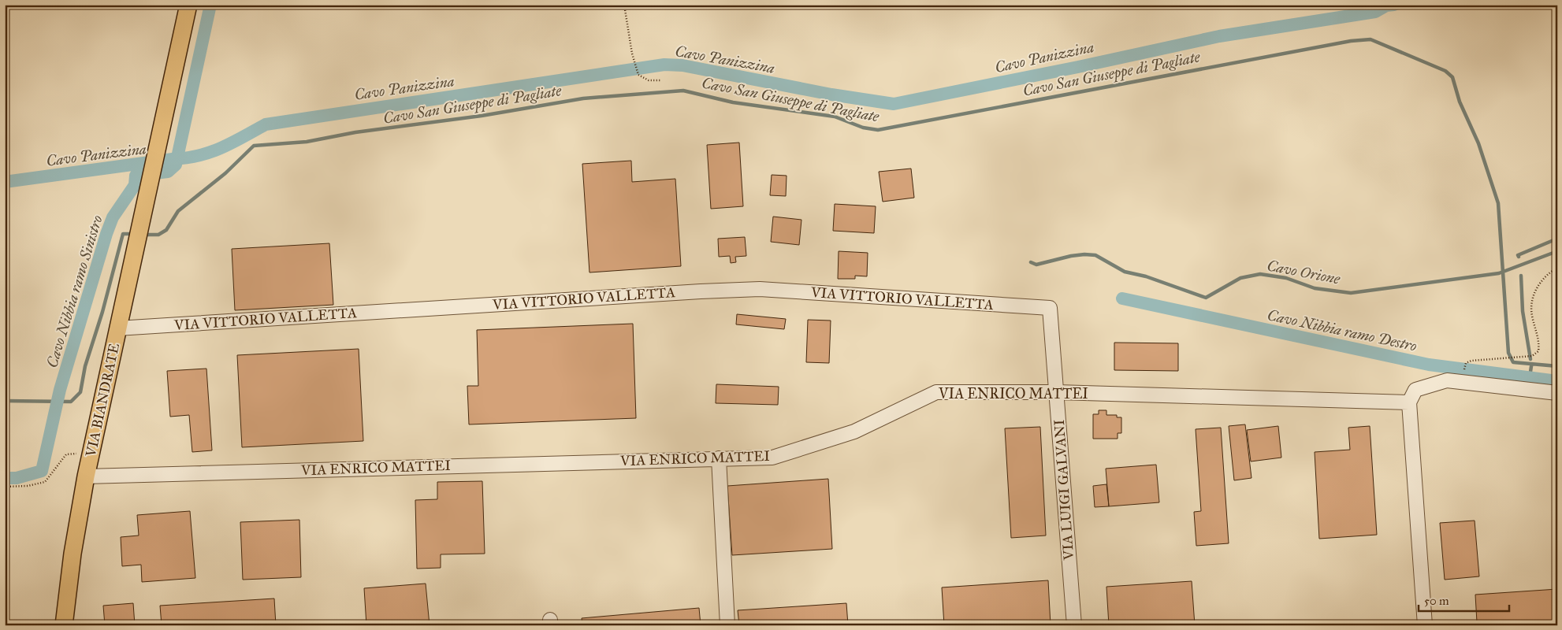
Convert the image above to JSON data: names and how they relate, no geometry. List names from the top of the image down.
{
  "streets": {
    "main road": ["VIA BIANDRATE"],
    "street": ["VIA VITTORIO VALLETTA", "VIA ENRICO MATTEI", "VIA LUIGI GALVANI"]
  },
  "crossings": [
    ["VIA VITTORIO VALLETTA", "VIA BIANDRATE"],
    ["VIA VITTORIO VALLETTA", "VIA LUIGI GALVANI"],
    ["VIA ENRICO MATTEI", "VIA BIANDRATE"],
    ["VIA ENRICO MATTEI", "VIA LUIGI GALVANI"]
  ],
  "water": [
    "Cavo Panizzina",
    "Cavo San Giuseppe di Pagliate",
    "Cavo Orione",
    "Cavo Nibbia ramo Sinistro",
    "Cavo Nibbia ramo Destro"
  ],
  "scale_bar": "50 m"
}
